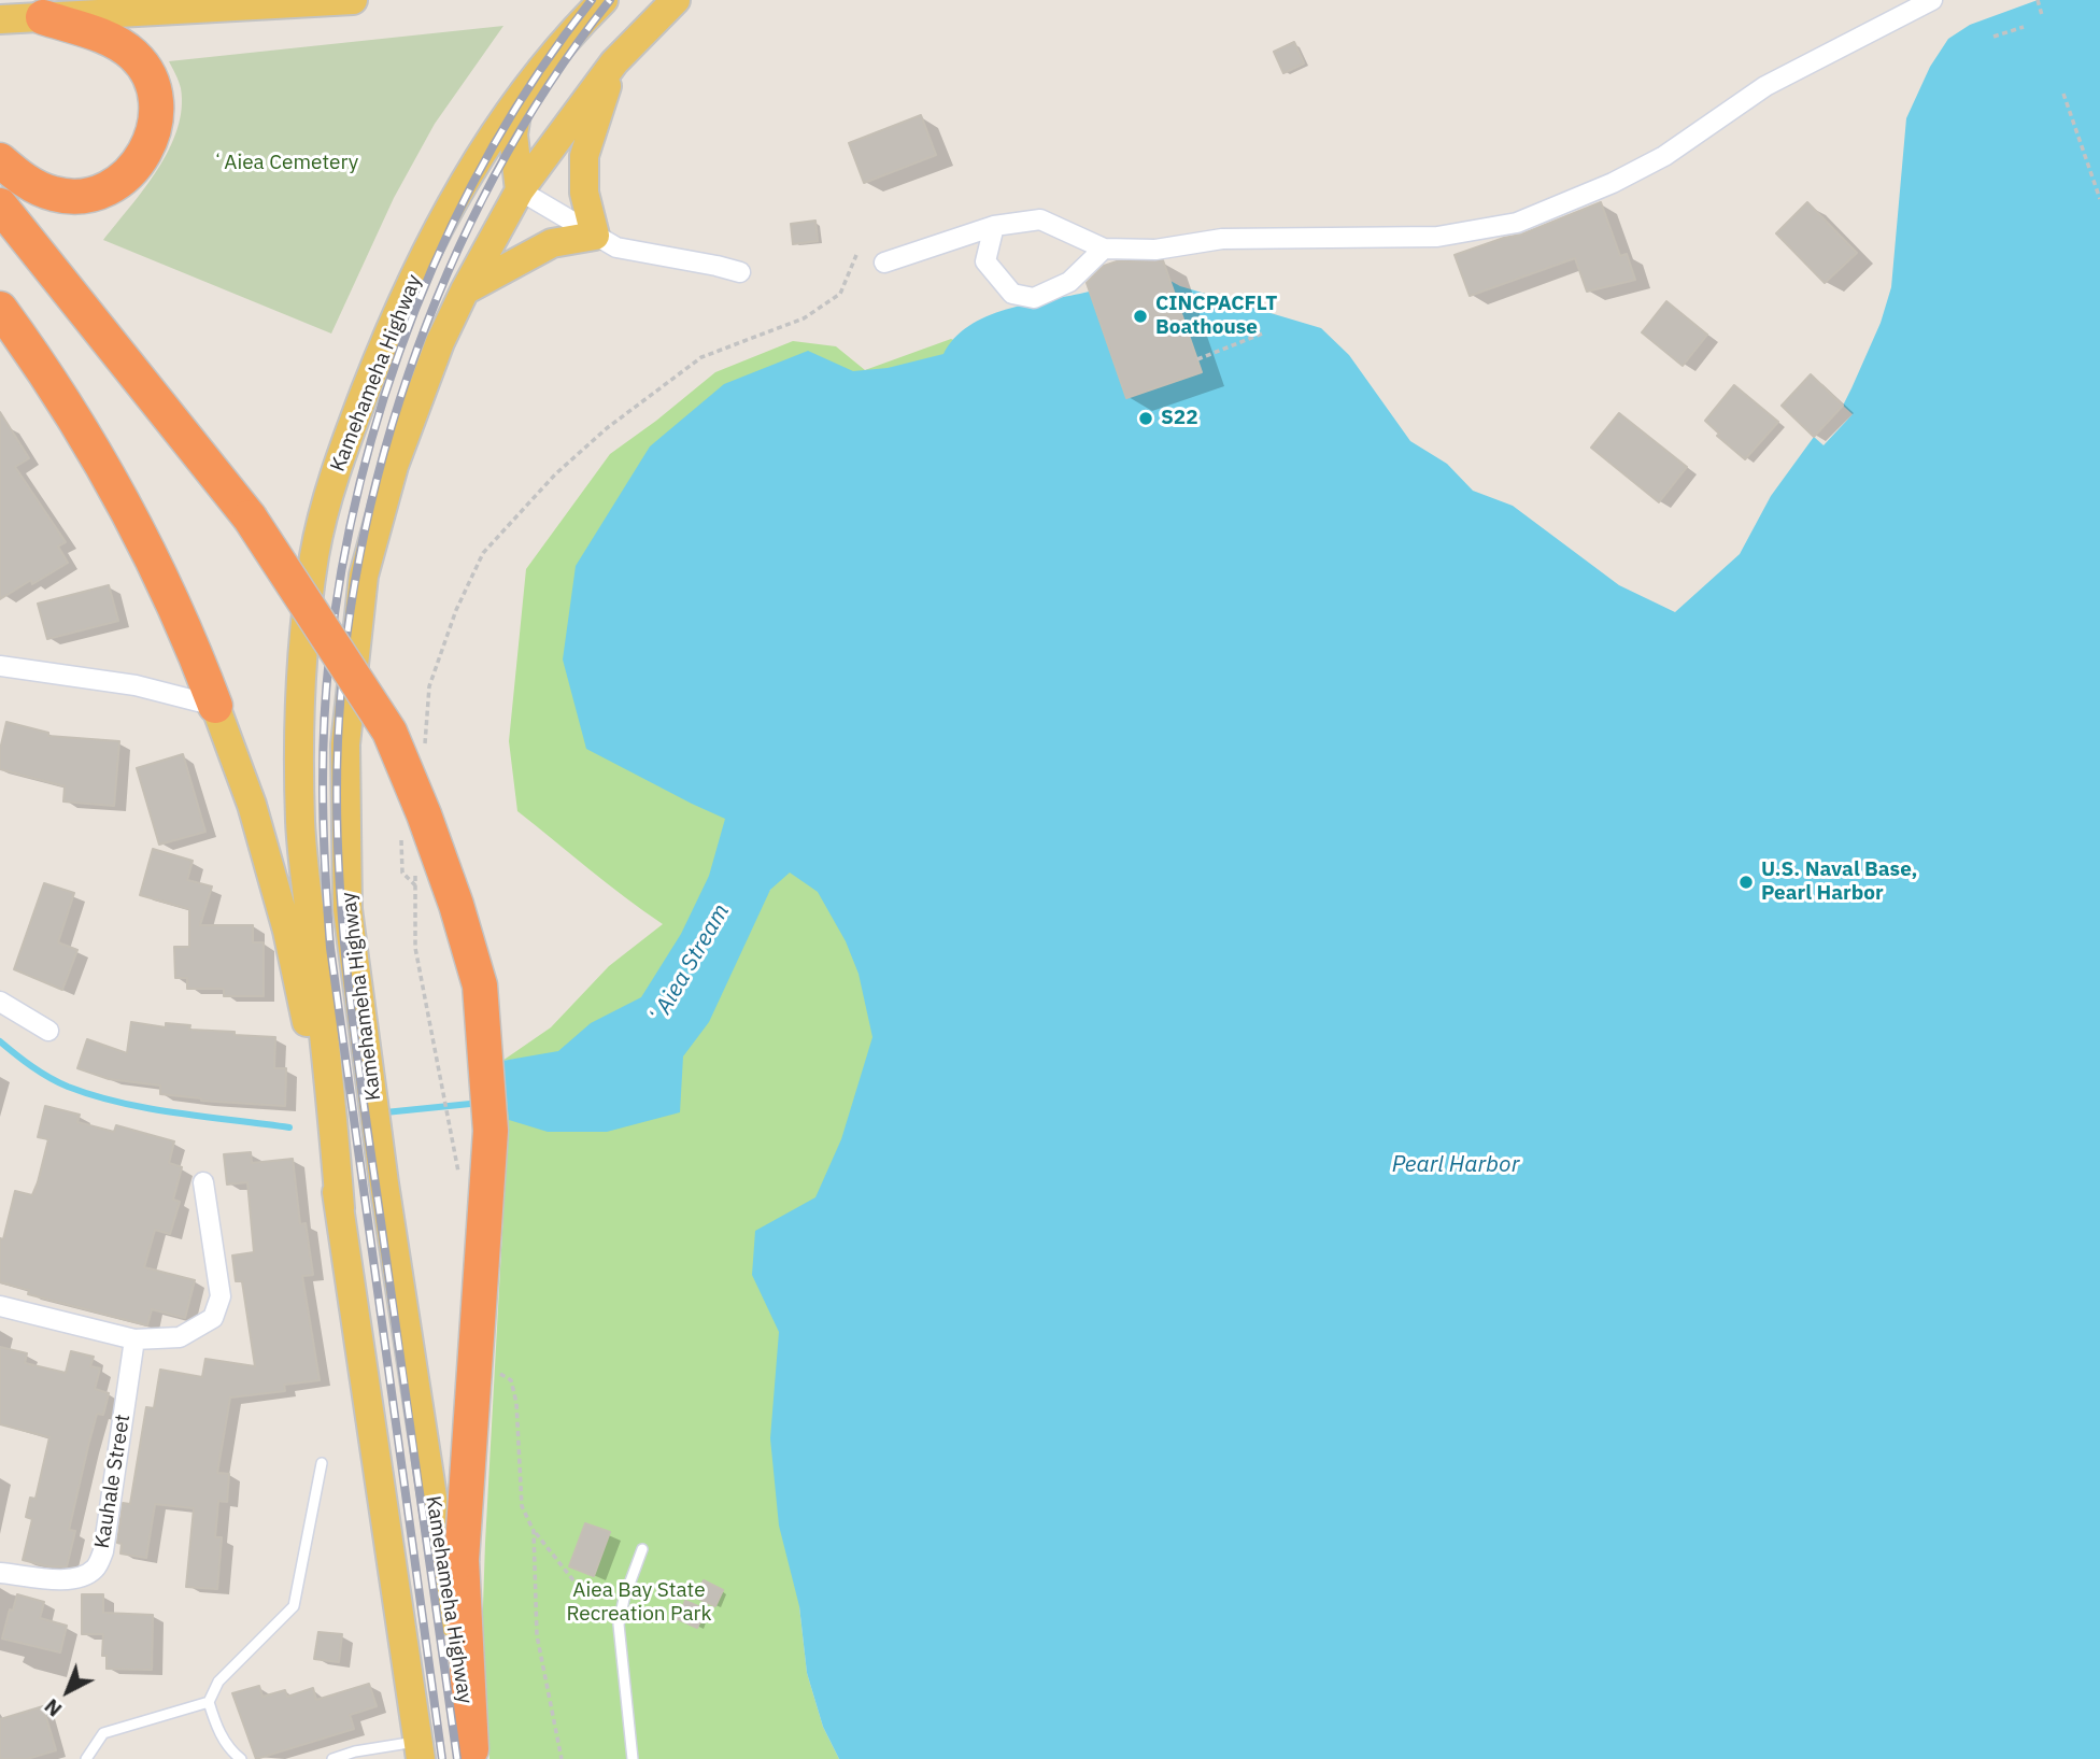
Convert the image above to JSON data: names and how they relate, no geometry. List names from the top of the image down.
{
  "streets": {
    "main road": ["Kamehameha Highway"],
    "street": ["Kauhale Street"]
  },
  "water": ["ʻAiea Stream", "Pearl Harbor"],
  "parks": ["ʻAiea Cemetery", "Aiea Bay State Recreation Park"],
  "places": ["CINCPACFLT Boathouse", "S22", "U.S. Naval Base, Pearl Harbor"],
  "north": "bottom left"
}
